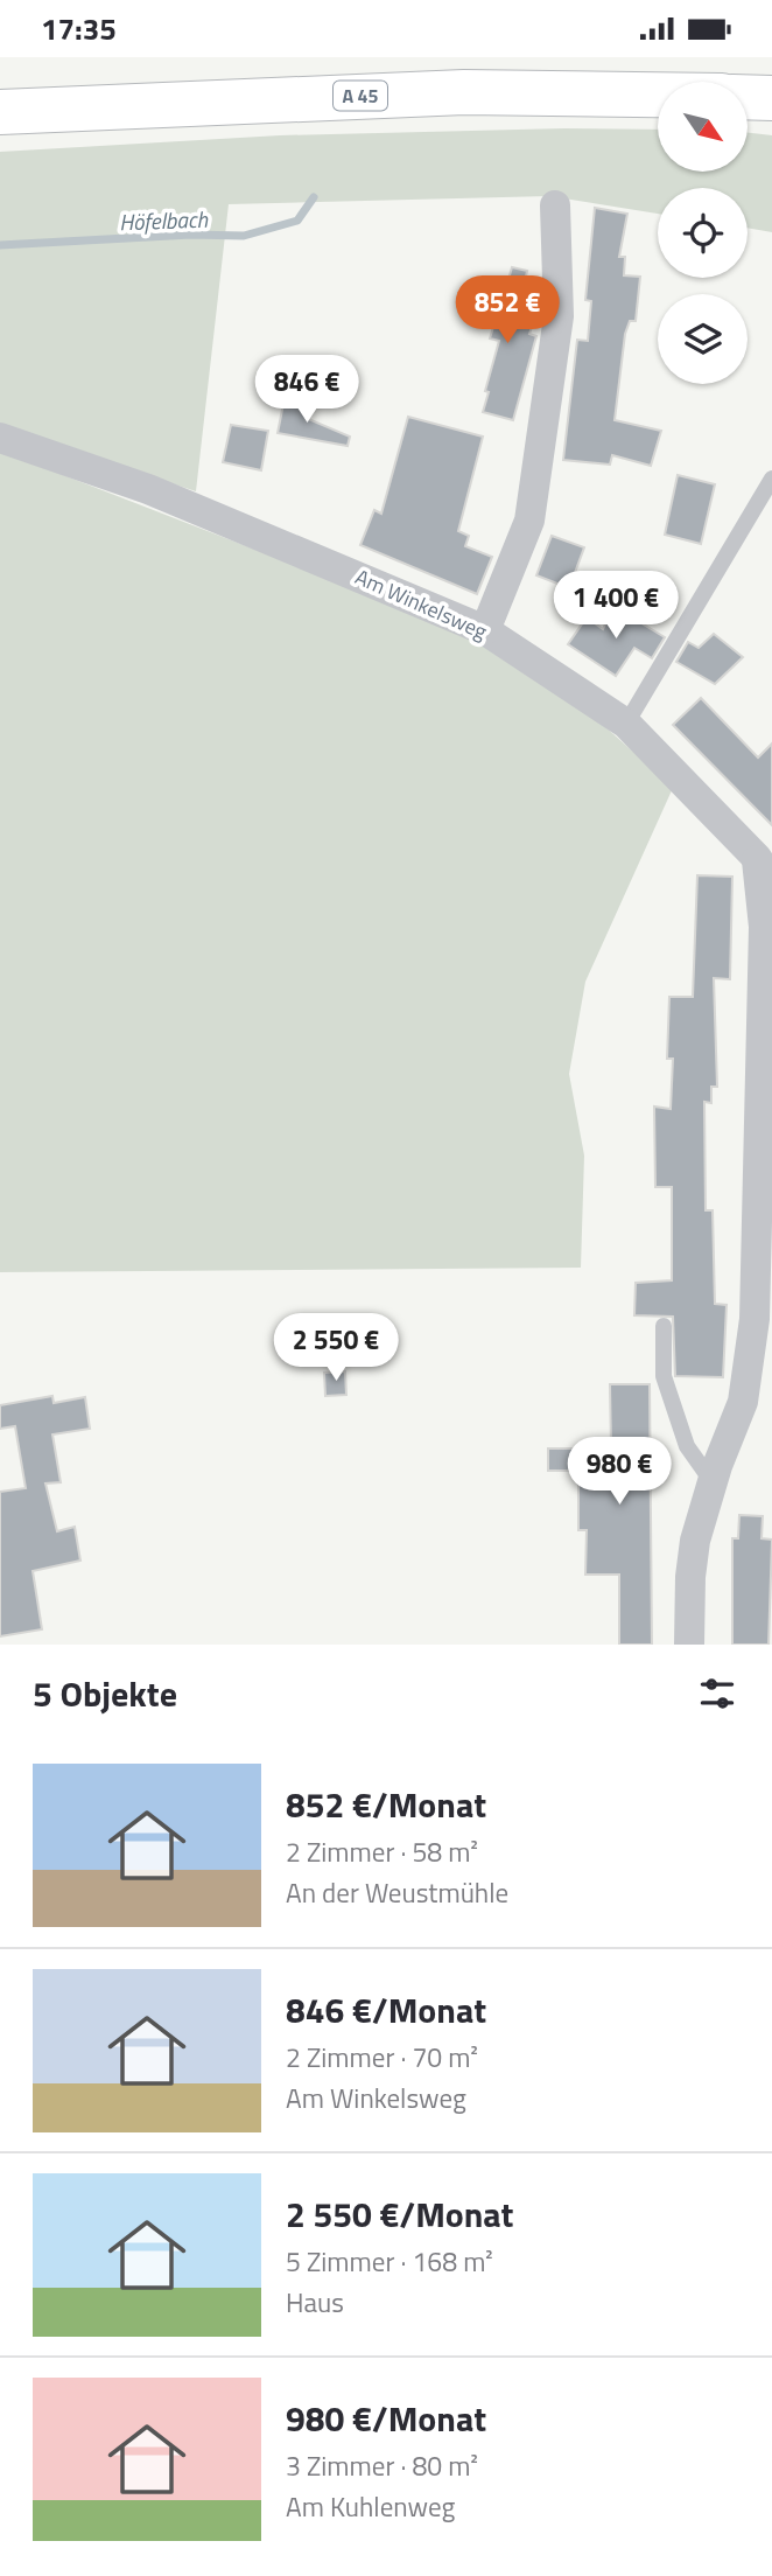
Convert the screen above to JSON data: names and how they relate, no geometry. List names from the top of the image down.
{
  "streets": {
    "highway": ["A 45"],
    "street": ["Am Winkelsweg"]
  },
  "water": ["Höfelbach"],
  "north": "bottom right",
  "page": {
    "status": "17:35",
    "price": [
      "852 €",
      "846 €",
      "1 400 €",
      "2 550 €",
      "980 €"
    ],
    "heading": "5 Objekte",
    "list": [
      {
        "name": "852 €/Monat",
        "note": "2 Zimmer · 58 m² · An der Weustmühle"
      },
      {
        "name": "846 €/Monat",
        "note": "2 Zimmer · 70 m² · Am Winkelsweg"
      },
      {
        "name": "2 550 €/Monat",
        "note": "5 Zimmer · 168 m² · Haus"
      },
      {
        "name": "980 €/Monat",
        "note": "3 Zimmer · 80 m² · Am Kuhlenweg"
      }
    ]
  }
}
